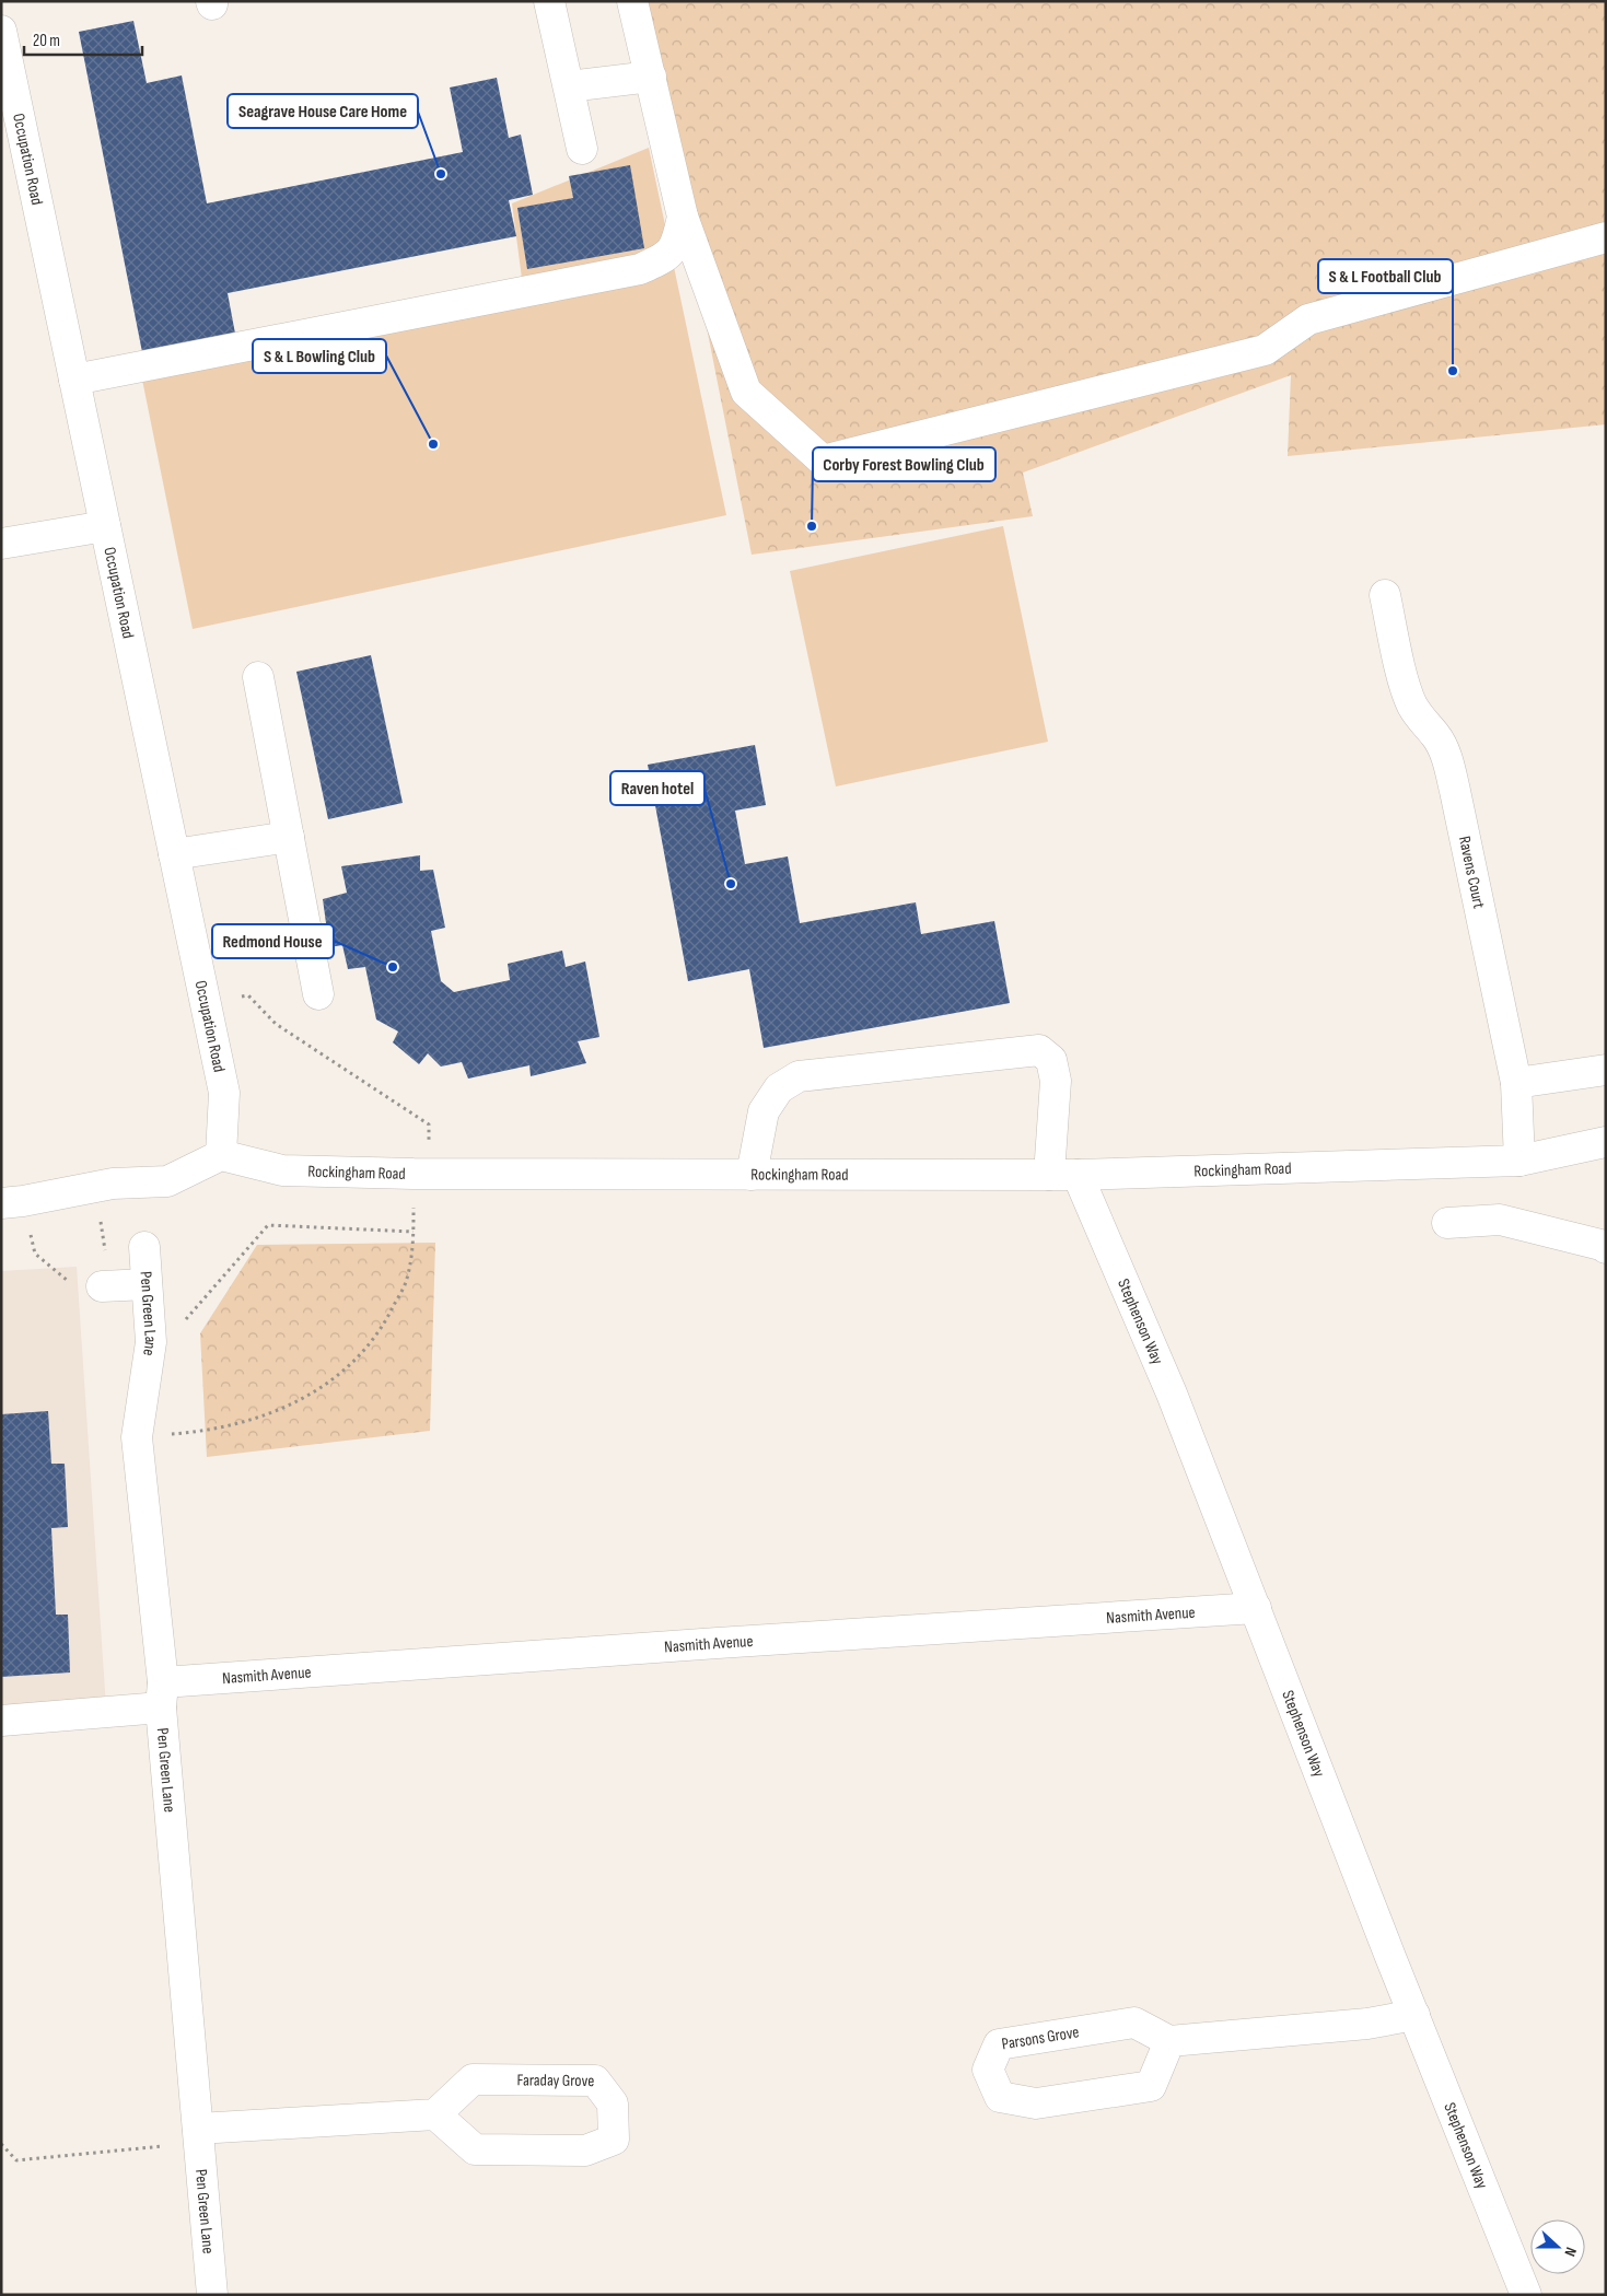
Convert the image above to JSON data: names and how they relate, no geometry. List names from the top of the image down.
{
  "streets": {
    "street": [
      "Occupation Road",
      "Ravens Court",
      "Rockingham Road",
      "Pen Green Lane",
      "Stephenson Way",
      "Nasmith Avenue",
      "Parsons Grove",
      "Faraday Grove"
    ]
  },
  "crossings": [
    ["Occupation Road", "Rockingham Road"],
    ["Ravens Court", "Rockingham Road"],
    ["Rockingham Road", "Stephenson Way"],
    ["Pen Green Lane", "Nasmith Avenue"],
    ["Stephenson Way", "Nasmith Avenue"]
  ],
  "places": [
    "Seagrave House Care Home",
    "S & L Football Club",
    "S & L Bowling Club",
    "Corby Forest Bowling Club",
    "Raven hotel",
    "Redmond House"
  ],
  "scale_bar": "20 m",
  "north": "right"
}
